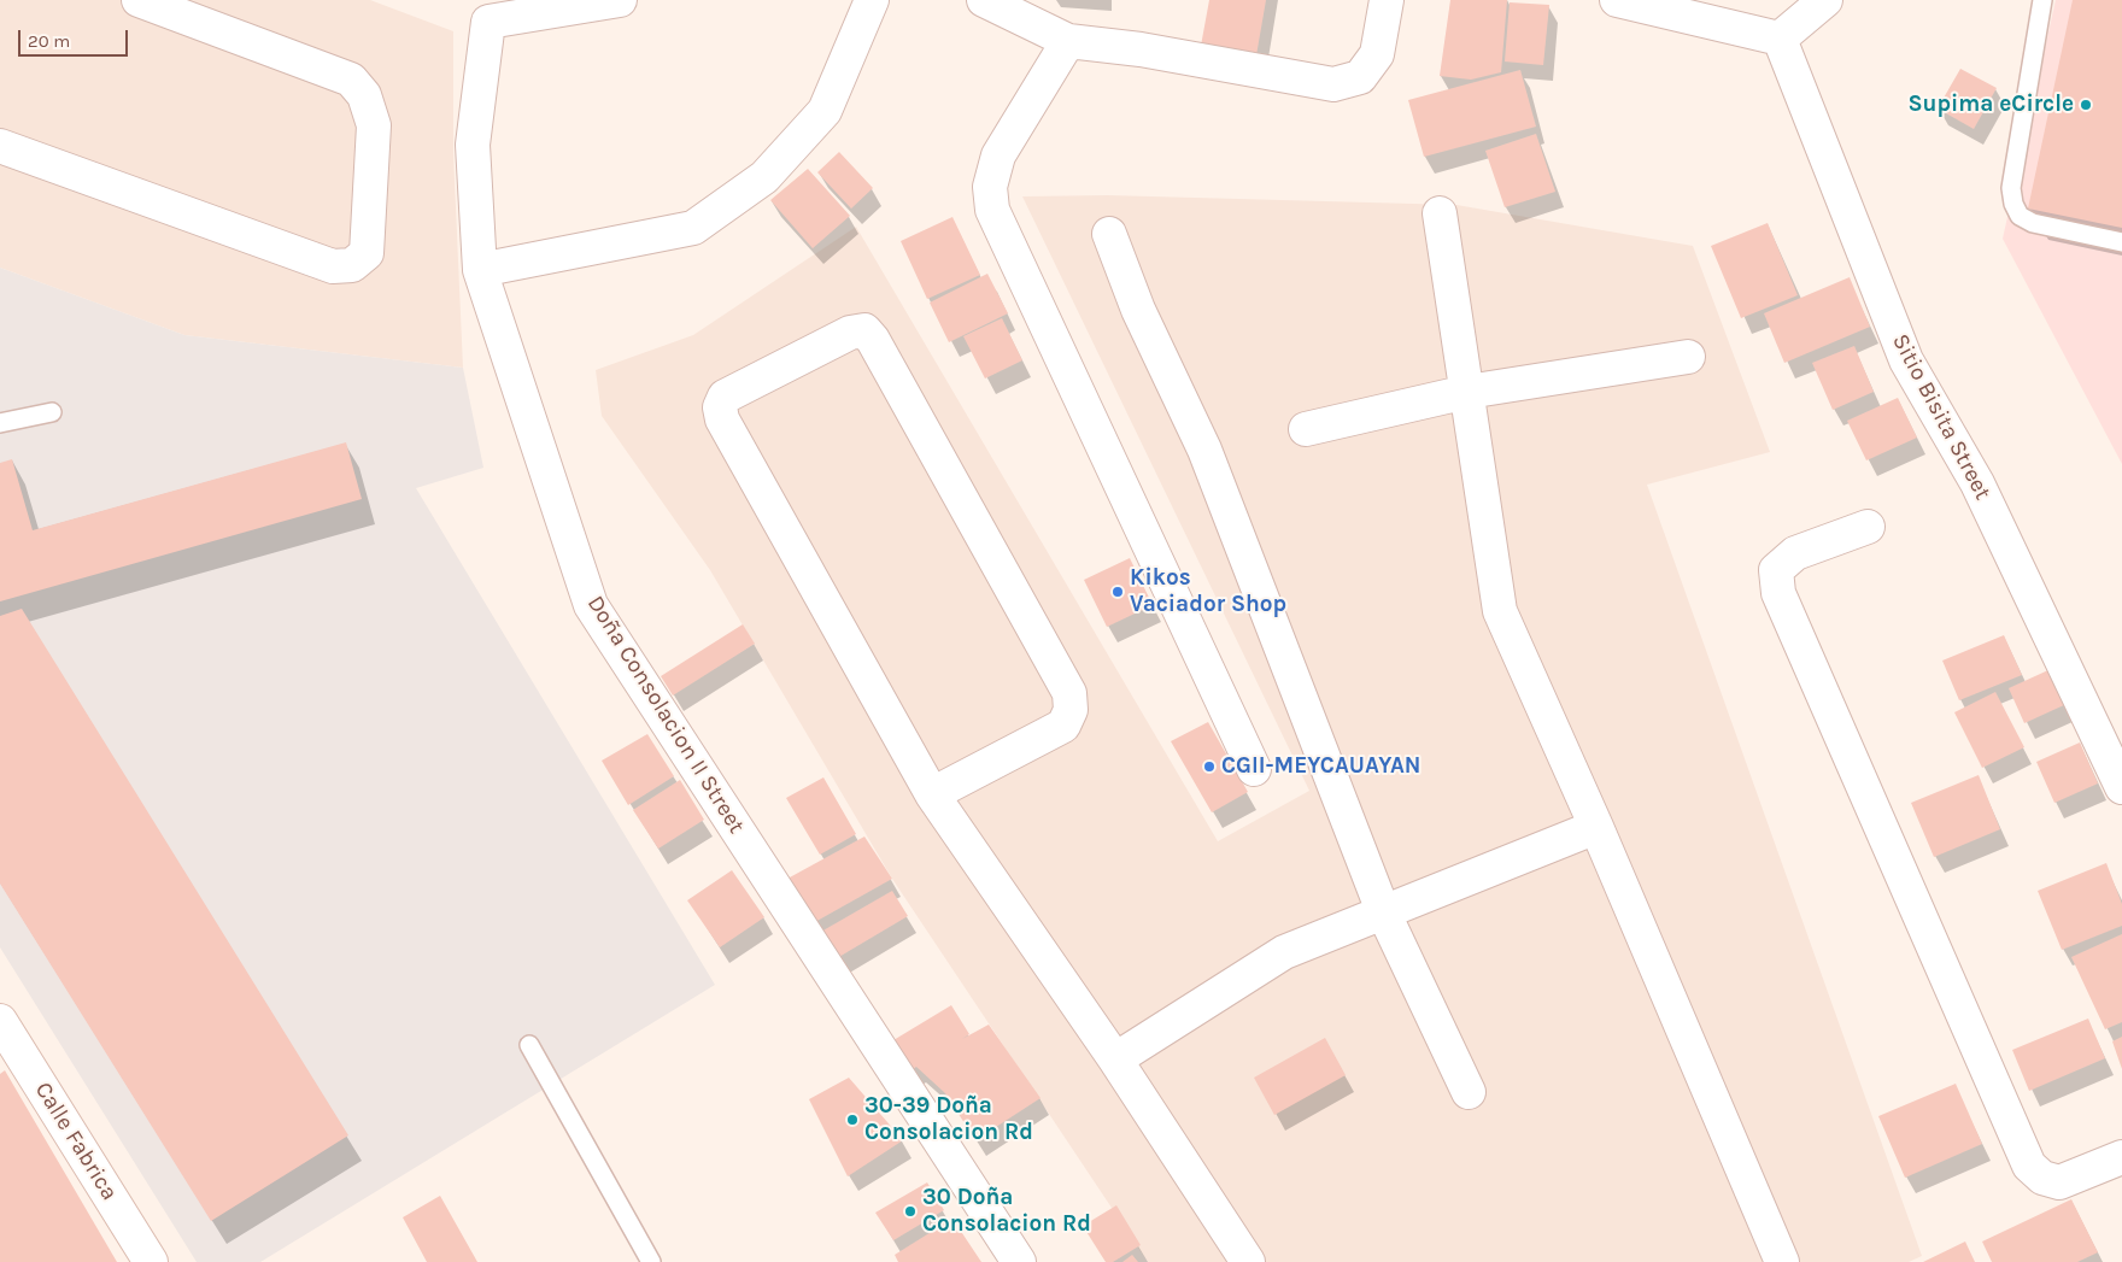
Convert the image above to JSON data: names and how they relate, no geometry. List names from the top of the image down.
{
  "streets": {
    "street": ["Sitio Bisita Street", "Doña Consolacion II Street", "Calle Fabrica"]
  },
  "places": [
    "Supima eCircle",
    "Kikos Vaciador Shop",
    "CGII-MEYCAUAYAN",
    "30-39 Doña Consolacion Rd",
    "30 Doña Consolacion Rd"
  ],
  "scale_bar": "20 m"
}
